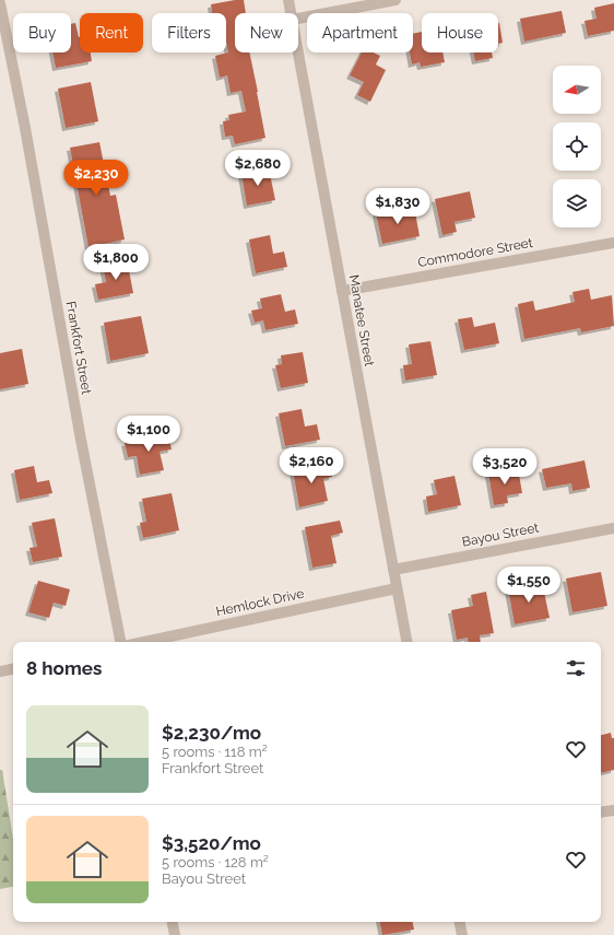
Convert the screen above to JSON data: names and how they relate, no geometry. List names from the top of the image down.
{
  "streets": {
    "street": [
      "Commodore Street",
      "Manatee Street",
      "Frankfort Street",
      "Bayou Street",
      "Hemlock Drive"
    ]
  },
  "crossings": [
    ["Commodore Street", "Manatee Street"],
    ["Manatee Street", "Bayou Street"],
    ["Manatee Street", "Hemlock Drive"]
  ],
  "north": "left",
  "page": {
    "chip": [
      "Buy",
      "Rent",
      "Filters",
      "New",
      "Apartment",
      "House"
    ],
    "price": [
      "$2,680",
      "$2,230",
      "$1,830",
      "$1,800",
      "$1,100",
      "$2,160",
      "$3,520",
      "$1,550"
    ],
    "heading": "8 homes",
    "list": [
      {
        "name": "$2,230/mo",
        "note": "5 rooms · 118 m² · Frankfort Street"
      },
      {
        "name": "$3,520/mo",
        "note": "5 rooms · 128 m² · Bayou Street"
      }
    ]
  }
}
